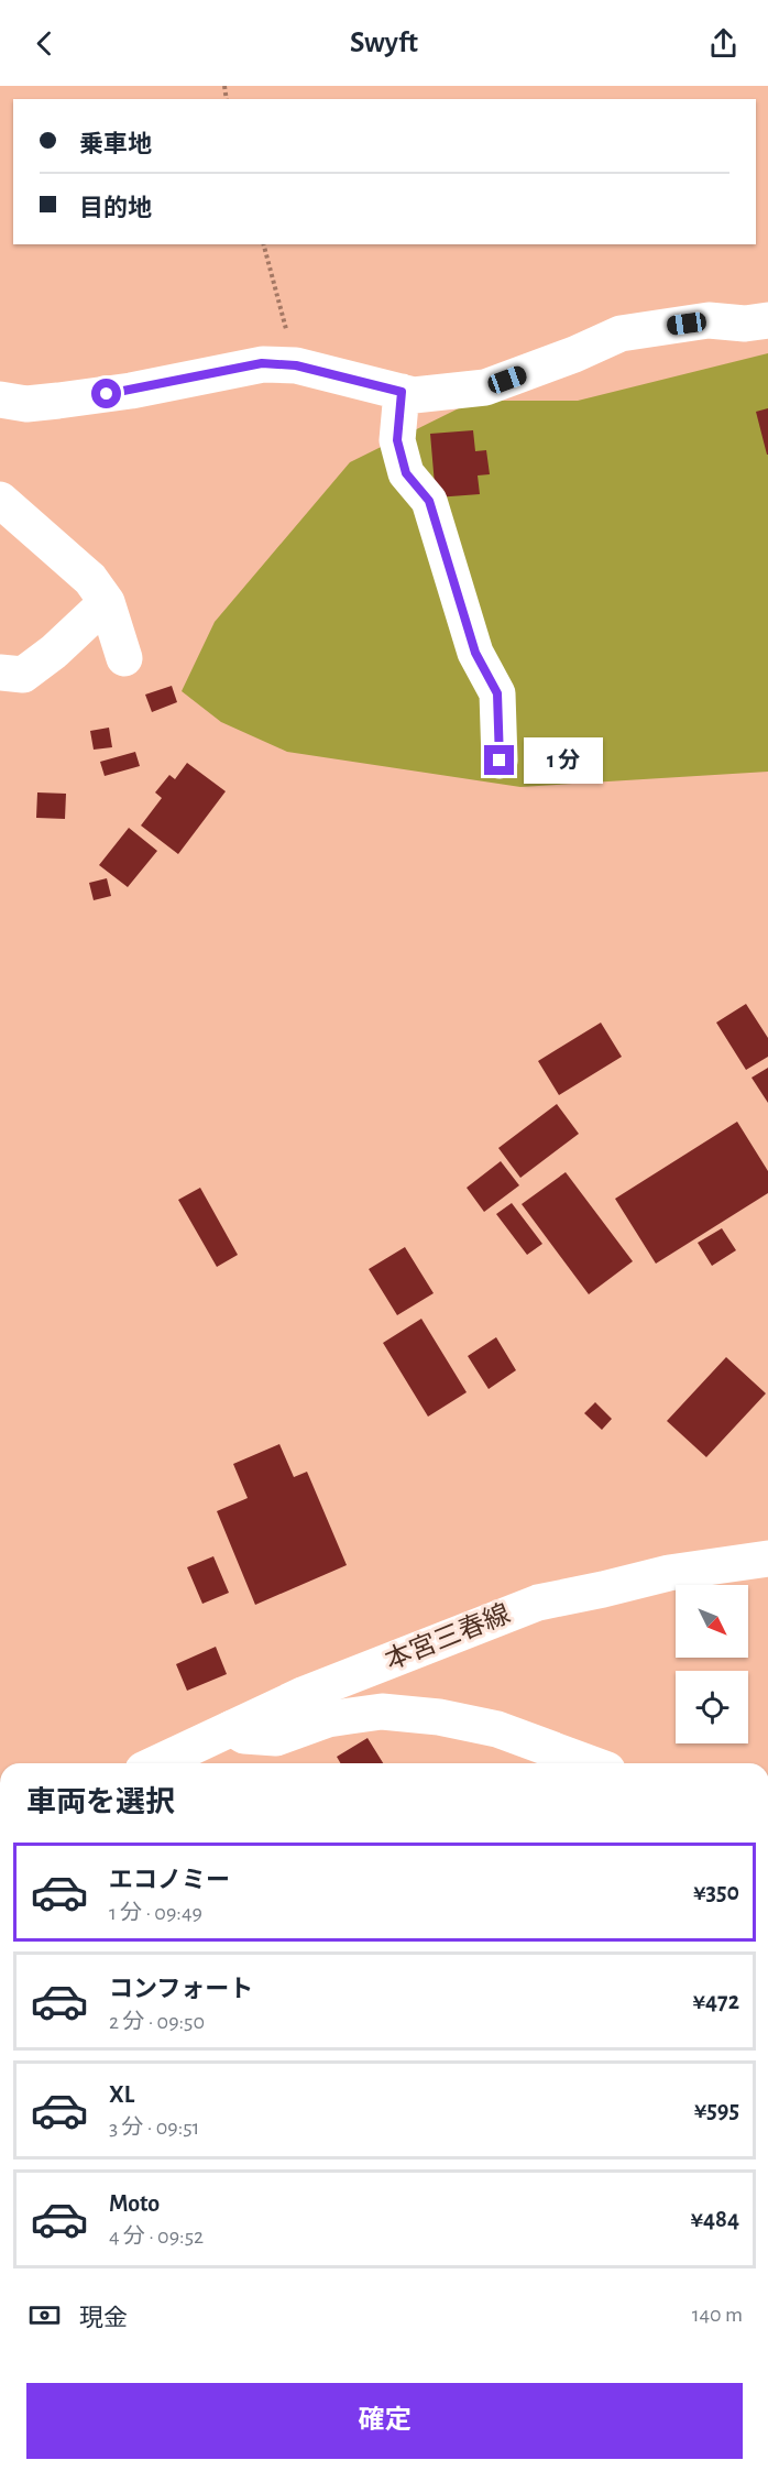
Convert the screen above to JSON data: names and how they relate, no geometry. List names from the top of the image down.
{
  "streets": {
    "street": ["本宮三春線"]
  },
  "north": "bottom right",
  "page": {
    "header": "Swyft",
    "banner": ["乗車地", "目的地"],
    "bubble": "1 分",
    "heading": "車両を選択",
    "list": [
      {
        "name": "エコノミー",
        "note": "1 分 · 09:49",
        "value": "¥350"
      },
      {
        "name": "コンフォート",
        "note": "2 分 · 09:50",
        "value": "¥472"
      },
      {
        "name": "XL",
        "note": "3 分 · 09:51",
        "value": "¥595"
      },
      {
        "name": "Moto",
        "note": "4 分 · 09:52",
        "value": "¥484"
      }
    ],
    "pay": ["現金", "140 m"],
    "buttons": "確定"
  }
}
